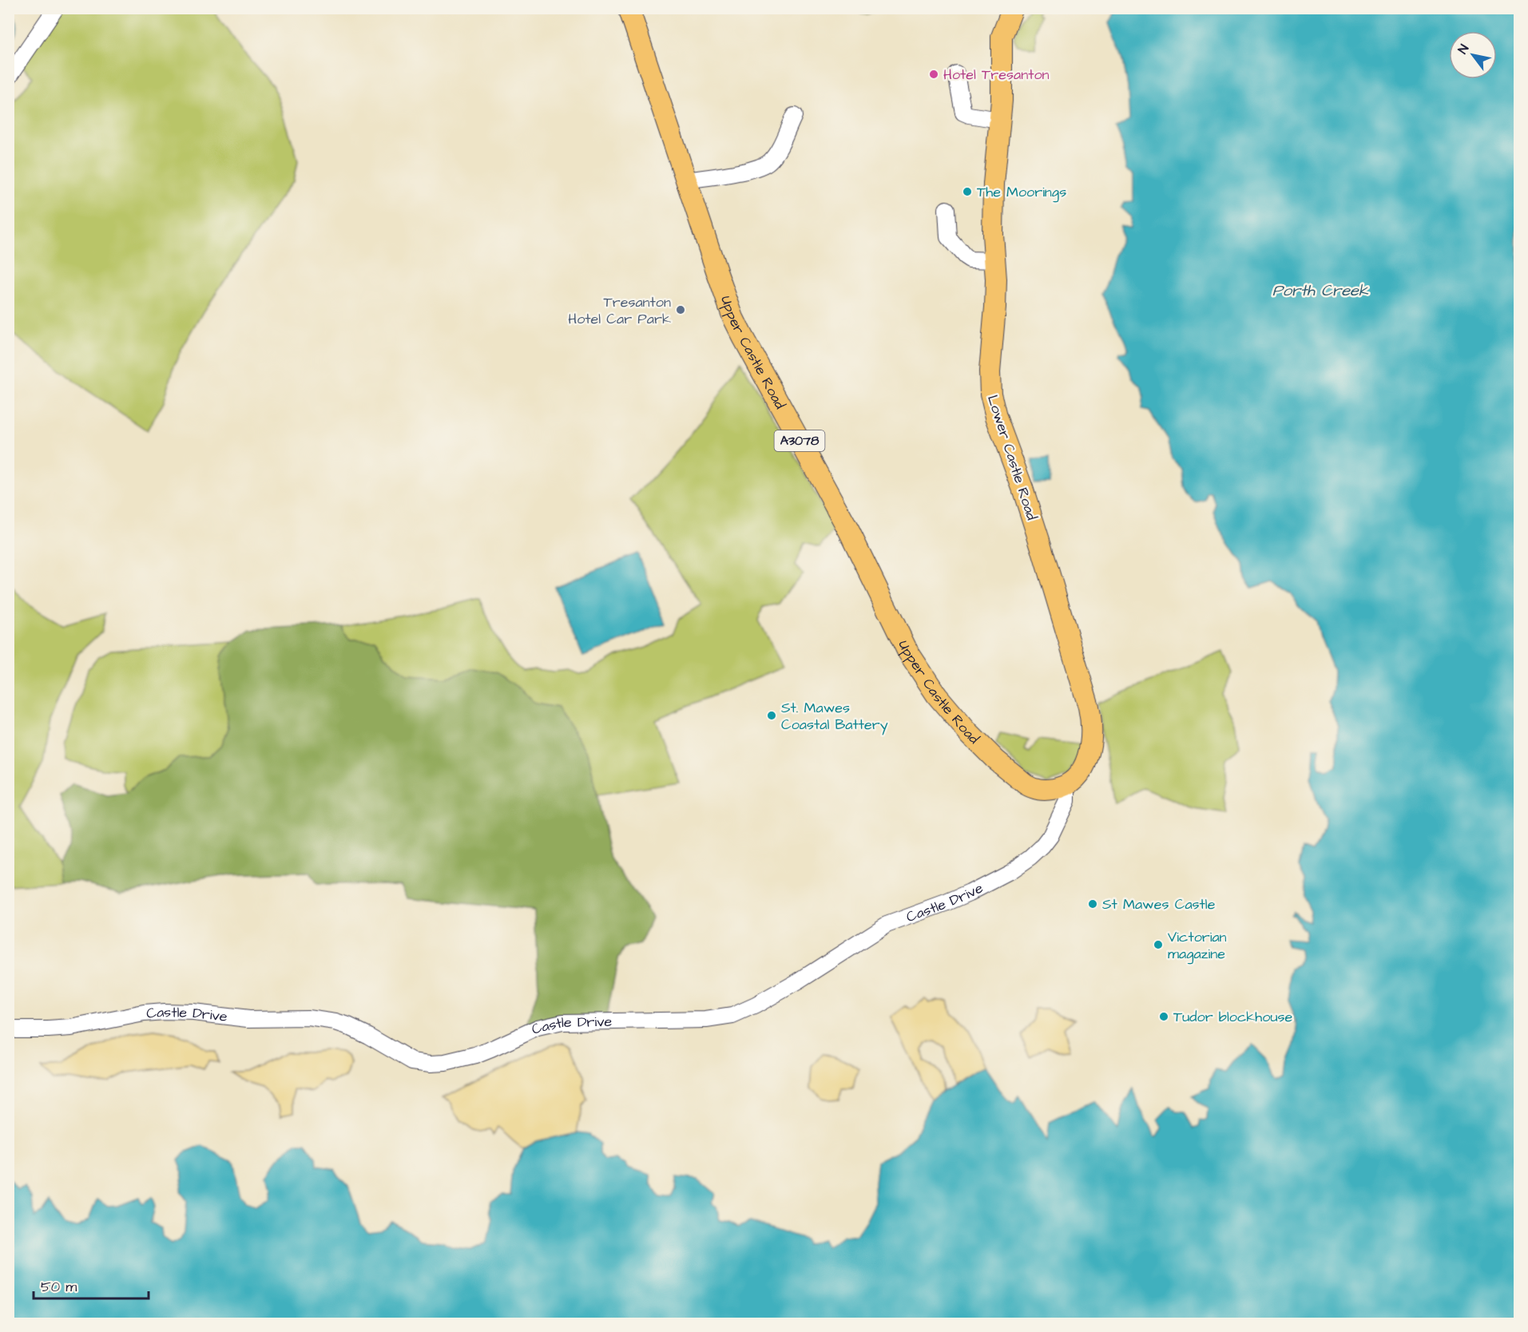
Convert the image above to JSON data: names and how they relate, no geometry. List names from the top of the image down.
{
  "streets": {
    "main road": ["Upper Castle Road", "A3078", "Lower Castle Road"],
    "street": ["Castle Drive"]
  },
  "crossings": [
    ["Upper Castle Road", "Lower Castle Road"],
    ["Upper Castle Road", "Castle Drive"],
    ["Lower Castle Road", "Castle Drive"]
  ],
  "water": ["Porth Creek"],
  "places": [
    "Hotel Tresanton",
    "The Moorings",
    "Tresanton Hotel Car Park",
    "St. Mawes Coastal Battery",
    "St Mawes Castle",
    "Victorian magazine",
    "Tudor blockhouse"
  ],
  "scale_bar": "50 m",
  "north": "top left"
}
